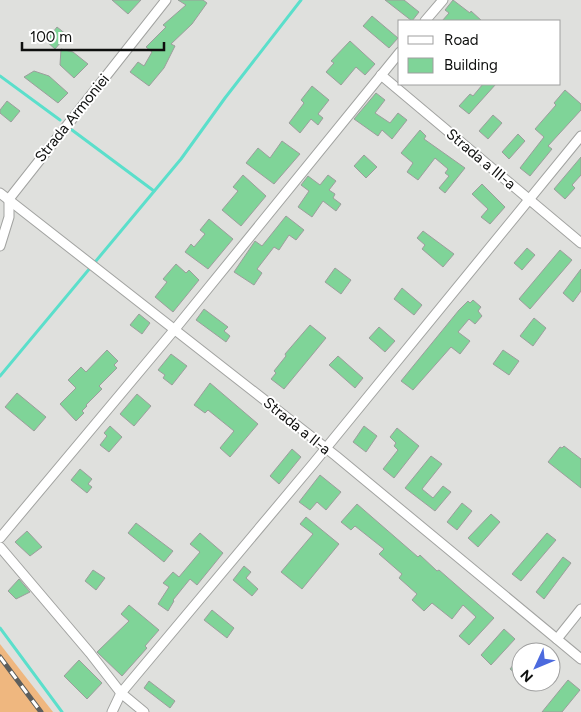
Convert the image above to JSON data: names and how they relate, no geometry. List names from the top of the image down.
{
  "streets": {
    "street": ["Strada Armoniei", "Strada a III-a", "Strada a II-a"]
  },
  "crossings": [
    ["Strada Armoniei", "Strada a II-a"]
  ],
  "legend": ["Road", "Building"],
  "scale_bar": "100 m",
  "north": "bottom left"
}
